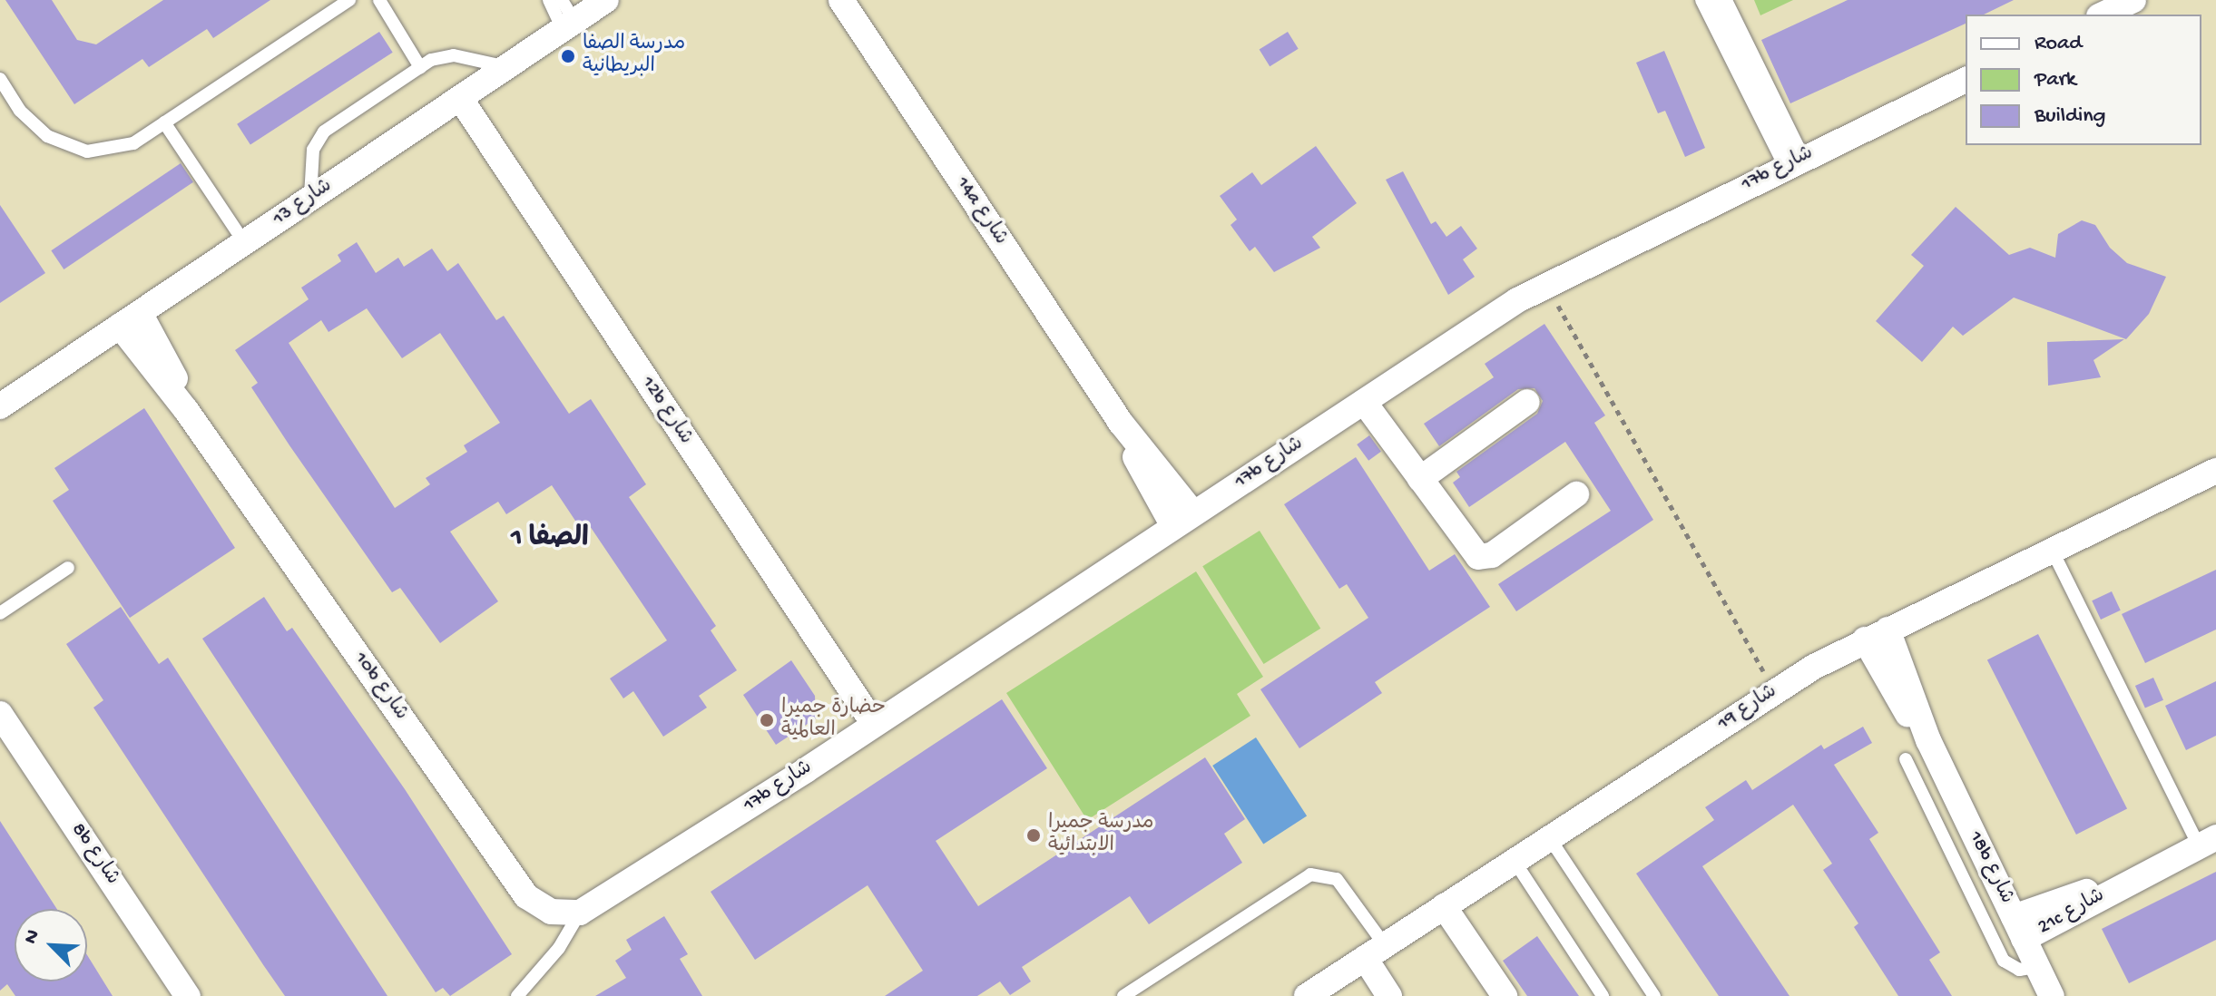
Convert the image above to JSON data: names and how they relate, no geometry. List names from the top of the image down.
{
  "streets": {
    "street": [
      "17b شارع",
      "شارع 13",
      "14a شارع",
      "12b شارع",
      "10b شارع",
      "شارع 19",
      "8b شارع",
      "18b شارع",
      "21c شارع"
    ]
  },
  "crossings": [
    ["17b شارع", "14a شارع"],
    ["17b شارع", "12b شارع"],
    ["17b شارع", "10b شارع"],
    ["شارع 13", "12b شارع"],
    ["شارع 13", "10b شارع"],
    ["شارع 19", "18b شارع"],
    ["18b شارع", "21c شارع"]
  ],
  "districts": ["الصفا 1"],
  "places": ["مدرسة الصفا البريطانية", "حضارة جميرا العالمية", "مدرسة جميرا الابتدائية"],
  "legend": ["Road", "Park", "Building"],
  "north": "top left"
}
